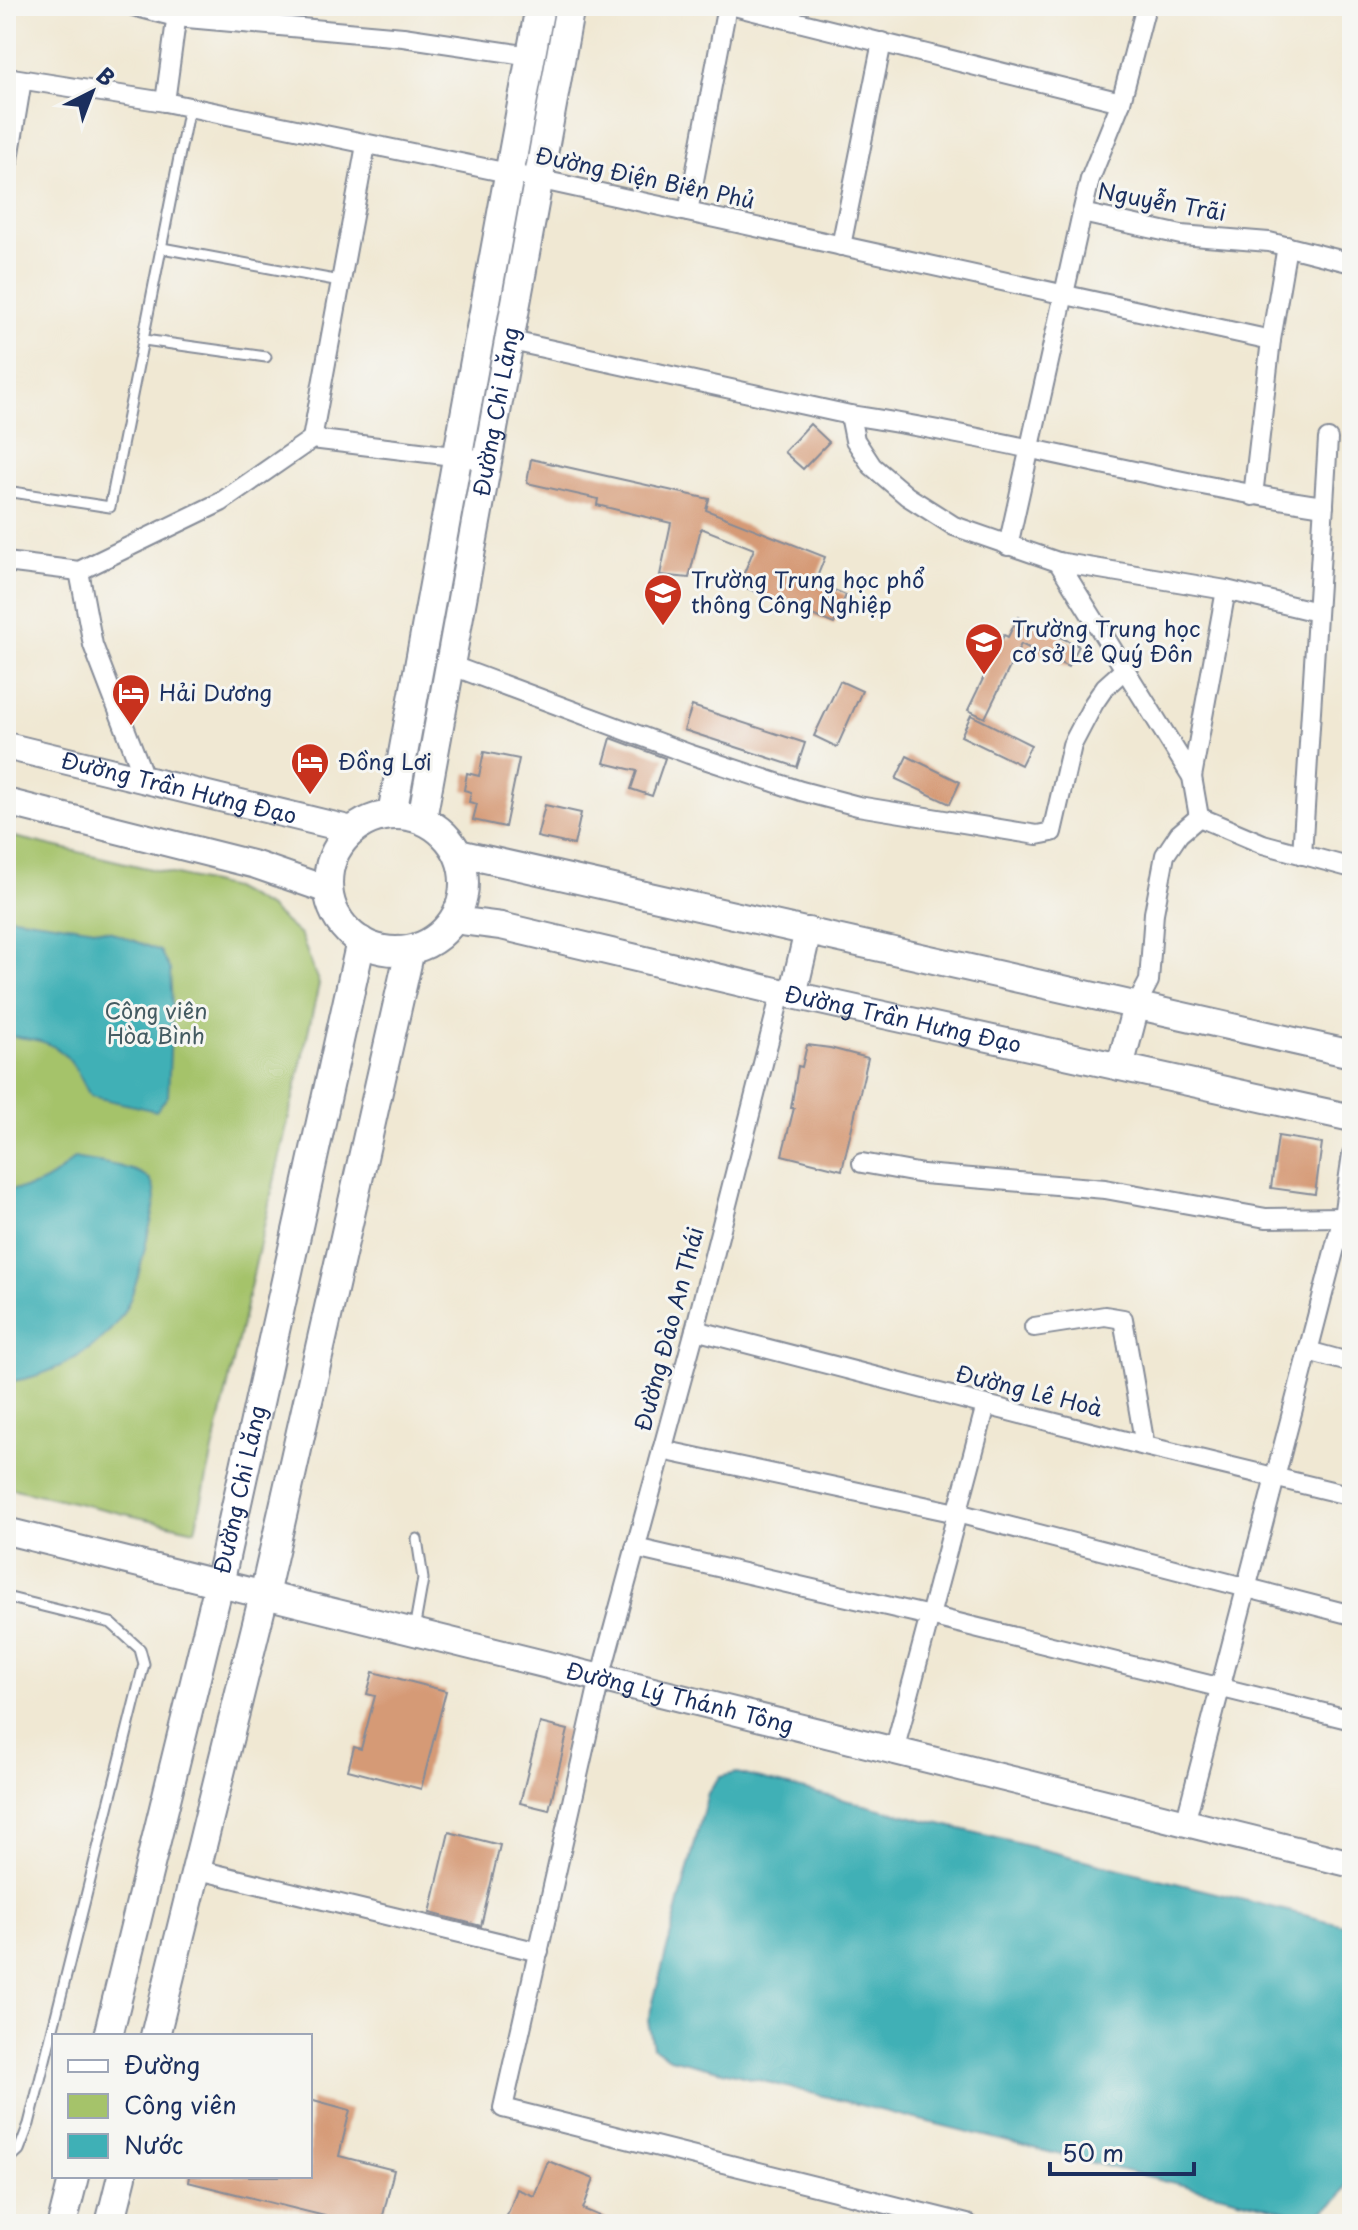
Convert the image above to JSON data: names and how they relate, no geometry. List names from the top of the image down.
{
  "streets": {
    "main road": ["Đường Chi Lăng", "Đường Trần Hưng Đạo", "Đường Lý Thánh Tông"],
    "street": [
      "Đường Điện Biên Phủ",
      "Nguyễn Trãi",
      "Đường Đào An Thái",
      "Đường Lê Hoà"
    ]
  },
  "crossings": [
    ["Đường Điện Biên Phủ", "Đường Chi Lăng"],
    ["Đường Chi Lăng", "Đường Trần Hưng Đạo"],
    ["Đường Chi Lăng", "Đường Lý Thánh Tông"],
    ["Đường Trần Hưng Đạo", "Đường Đào An Thái"],
    ["Đường Đào An Thái", "Đường Lê Hoà"],
    ["Đường Đào An Thái", "Đường Lý Thánh Tông"]
  ],
  "parks": ["Công viên Hòa Bình"],
  "places": {
    "school or university": ["Trường Trung học phổ thông Công Nghiệp", "Trường Trung học cơ sở Lê Quý Đôn"],
    "hotel": ["Hải Dương", "Đồng Lơi"]
  },
  "legend": ["Đường", "Công viên", "Nước"],
  "scale_bar": "50 m",
  "north": "top right"
}
